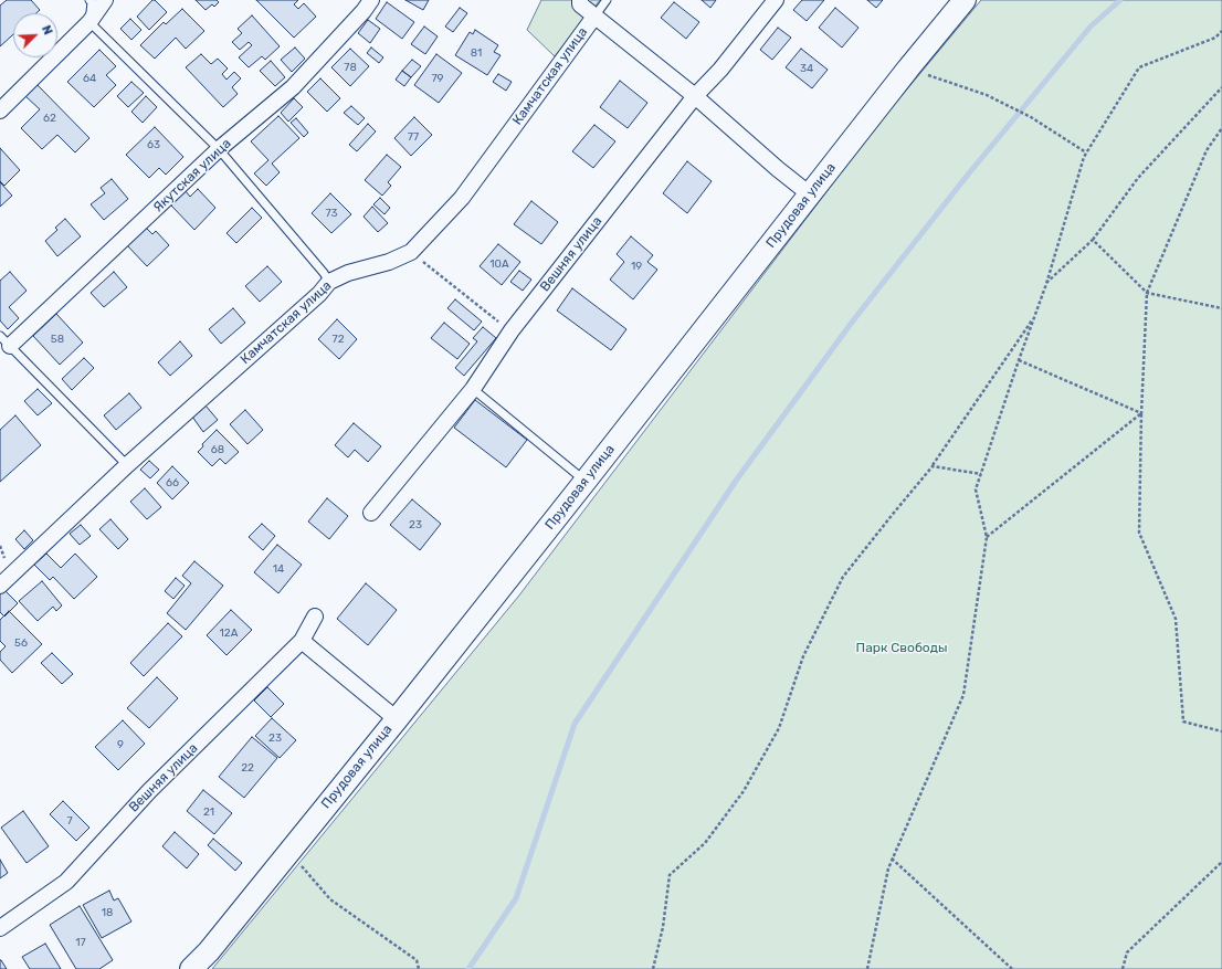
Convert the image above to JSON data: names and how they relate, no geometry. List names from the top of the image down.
{
  "streets": {
    "main road": ["Прудовая улица"],
    "street": ["Камчатская улица", "Якутская улица", "Вешняя улица"]
  },
  "parks": ["Парк Свободы"],
  "house_numbers": [
    "81",
    "78",
    "34",
    "64",
    "79",
    "62",
    "77",
    "63",
    "73",
    "10А",
    "19",
    "58",
    "72",
    "68",
    "66",
    "23",
    "14",
    "12А",
    "56",
    "23",
    "9",
    "22",
    "21",
    "7",
    "18",
    "17"
  ],
  "north": "top right"
}
